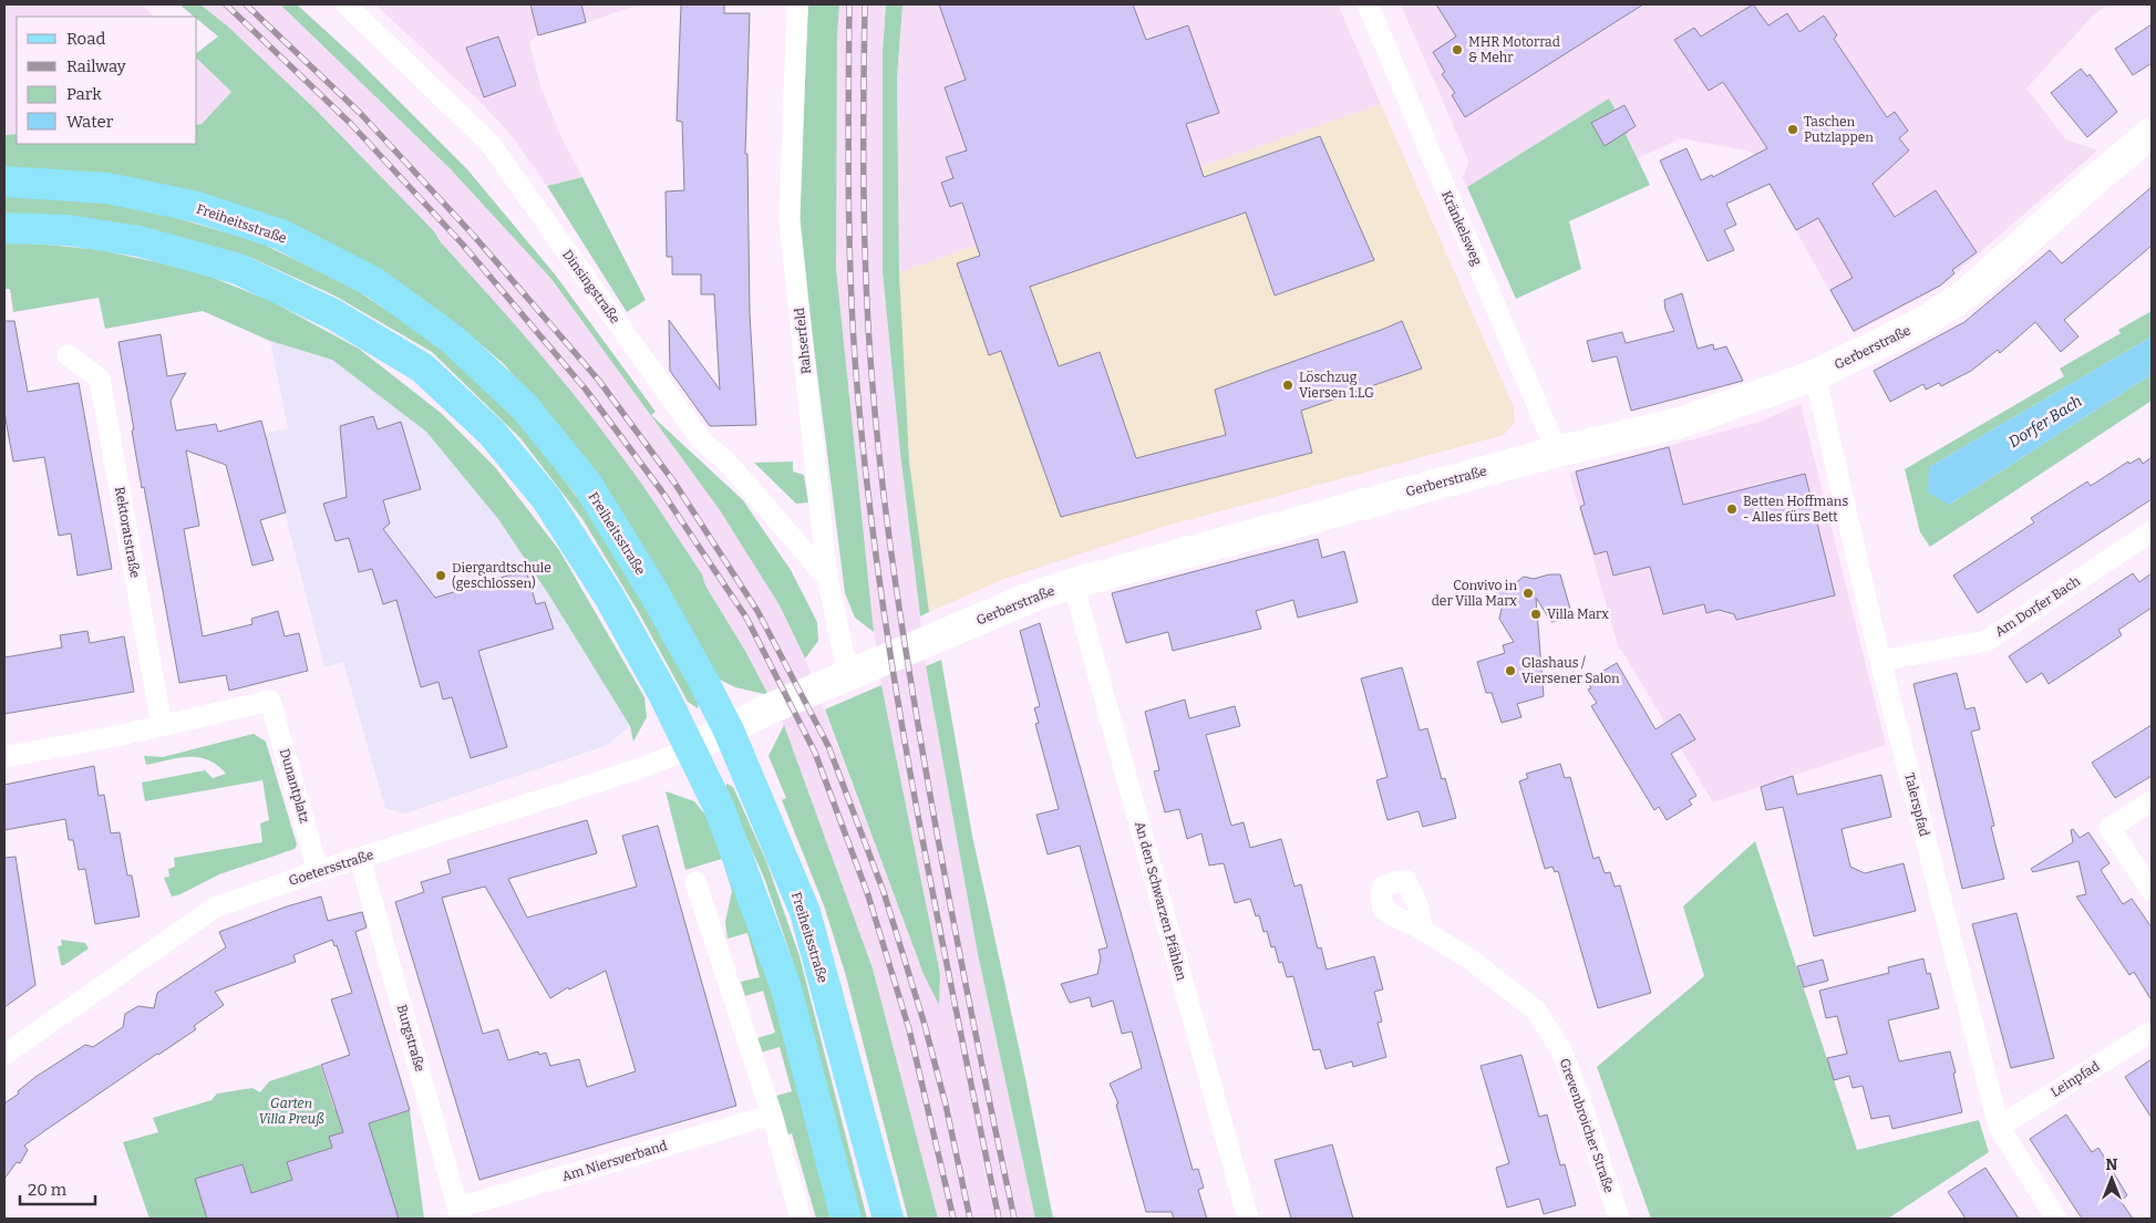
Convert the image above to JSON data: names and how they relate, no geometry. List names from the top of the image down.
{
  "streets": {
    "main road": ["Freiheitsstraße"],
    "street": [
      "Kränkelsweg",
      "Dinsingstraße",
      "Rahserfeld",
      "Gerberstraße",
      "Rektoratstraße",
      "Am Dorfer Bach",
      "Dunantplatz",
      "Talerspfad",
      "Goetersstraße",
      "An den Schwarzen Pfählen",
      "Burgstraße",
      "Leinpfad",
      "Grevenbroicher Straße",
      "Am Niersverband"
    ]
  },
  "crossings": [
    ["Freiheitsstraße", "Gerberstraße"],
    ["Kränkelsweg", "Gerberstraße"],
    ["Dinsingstraße", "Rahserfeld"],
    ["Rahserfeld", "Gerberstraße"],
    ["Gerberstraße", "Talerspfad"],
    ["Gerberstraße", "Goetersstraße"],
    ["Gerberstraße", "An den Schwarzen Pfählen"],
    ["Rektoratstraße", "Dunantplatz"],
    ["Am Dorfer Bach", "Talerspfad"],
    ["Dunantplatz", "Goetersstraße"],
    ["Talerspfad", "Leinpfad"],
    ["Goetersstraße", "Burgstraße"],
    ["Burgstraße", "Am Niersverband"]
  ],
  "water": ["Dorfer Bach"],
  "parks": ["Garten Villa Preuß"],
  "places": [
    "MHR Motorrad & Mehr",
    "Taschen Putzlappen",
    "Löschzug Viersen 1.LG",
    "Betten Hoffmans - Alles fürs Bett",
    "Diergardtschule (geschlossen)",
    "Convivo in der Villa Marx",
    "Villa Marx",
    "Glashaus / Viersener Salon"
  ],
  "legend": [
    "Road",
    "Railway",
    "Park",
    "Water"
  ],
  "scale_bar": "20 m",
  "north": "top"
}
